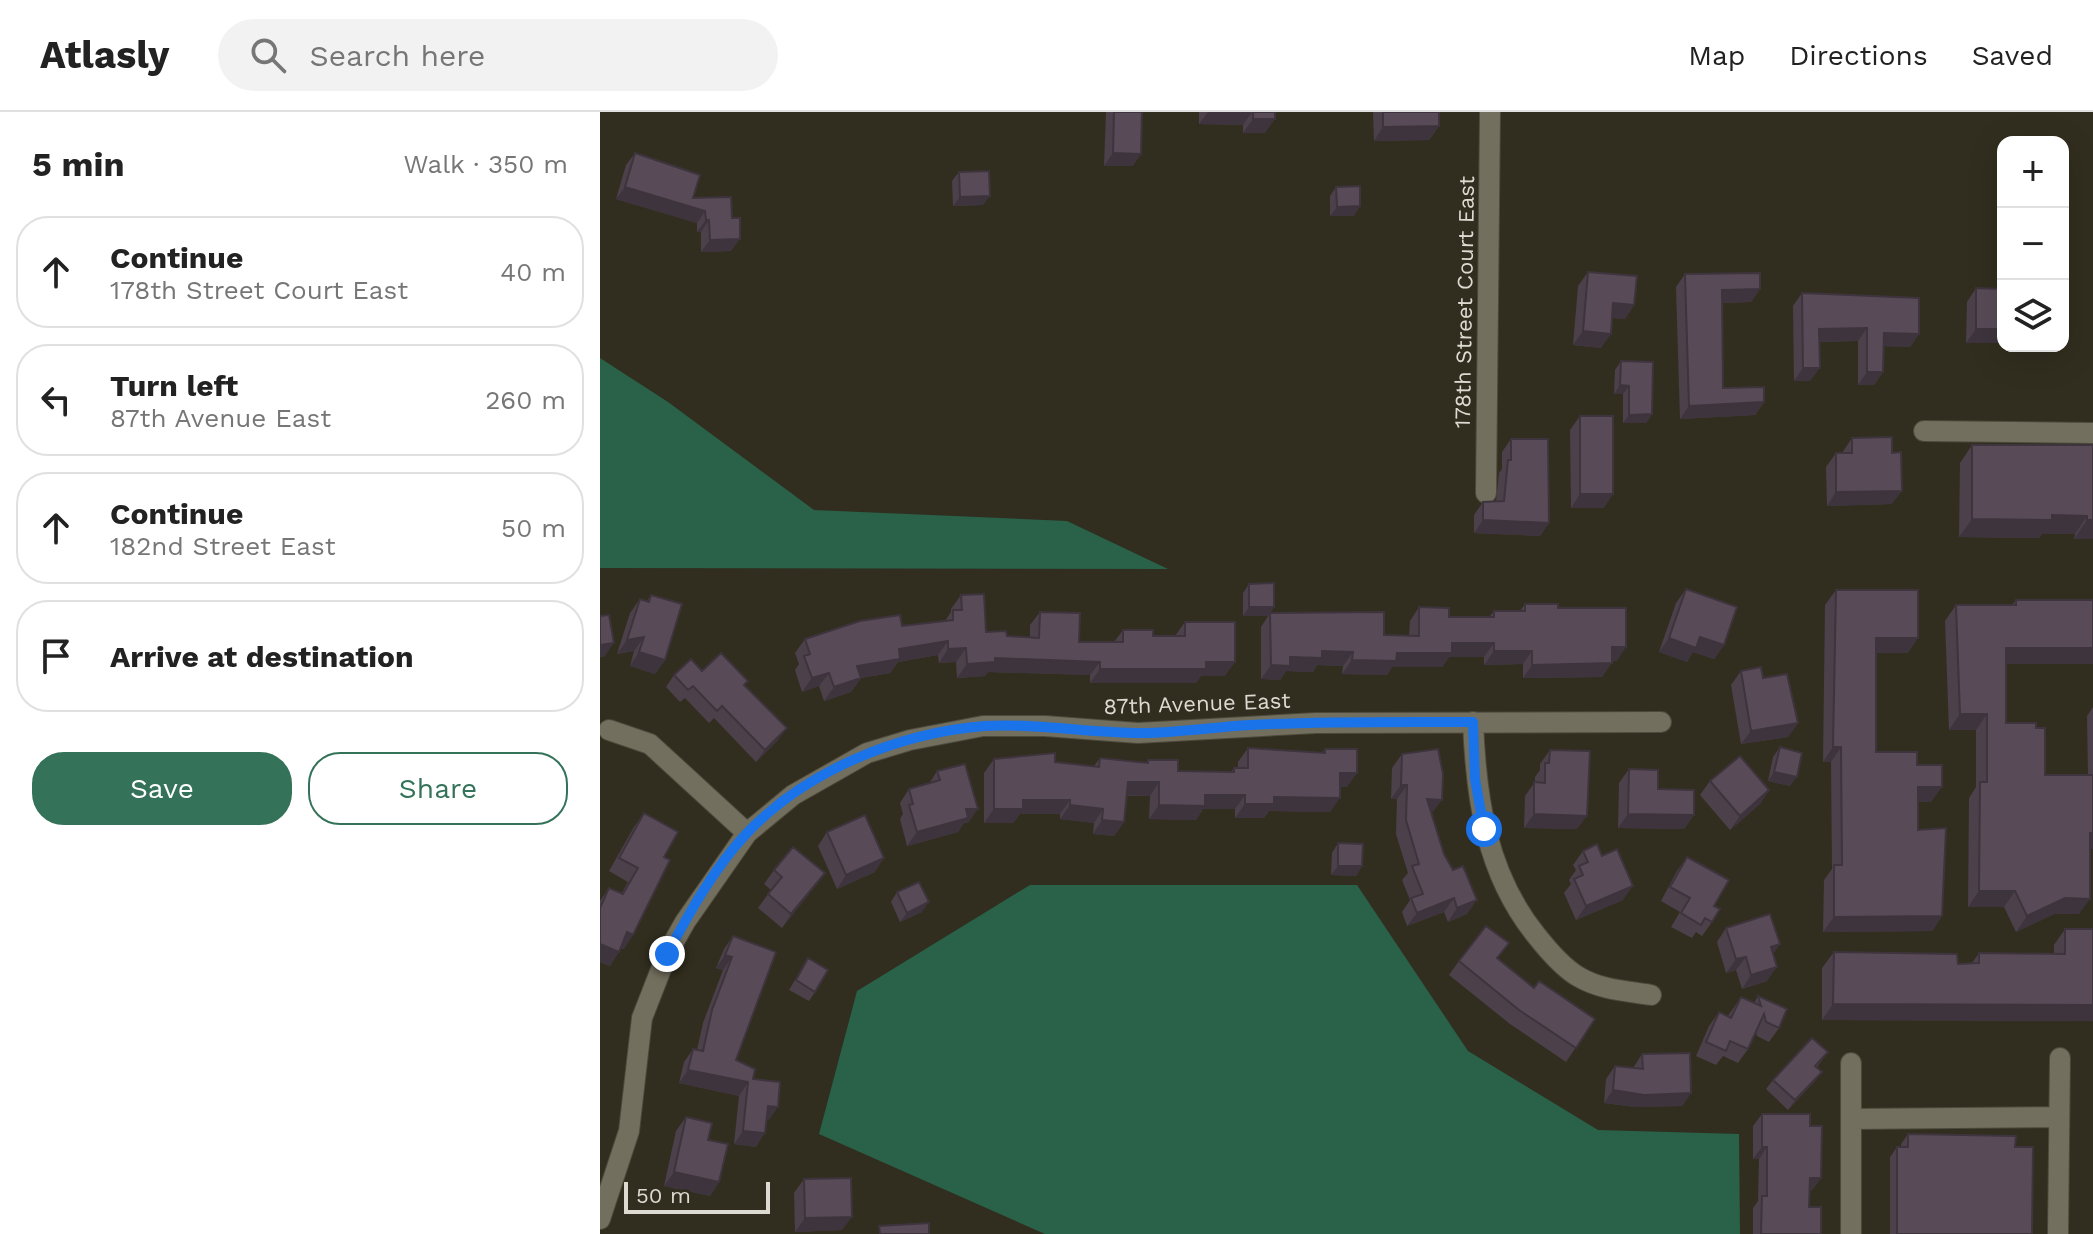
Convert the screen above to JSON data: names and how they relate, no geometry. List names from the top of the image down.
{
  "streets": {
    "street": ["178th Street Court East", "87th Avenue East"]
  },
  "scale_bar": "50 m",
  "page": {
    "header": "Atlasly",
    "search": "Search here",
    "nav": ["Map", "Directions", "Saved"],
    "heading": ["5 min", "Walk · 350 m"],
    "map_buttons": ["+", "−"],
    "list": [
      ["Continue", "178th Street Court East", "40 m"],
      ["Turn left", "87th Avenue East", "260 m"],
      ["Continue", "182nd Street East", "50 m"],
      "Arrive at destination"
    ],
    "buttons": ["Save", "Share"],
    "scale": "50 m"
  }
}
